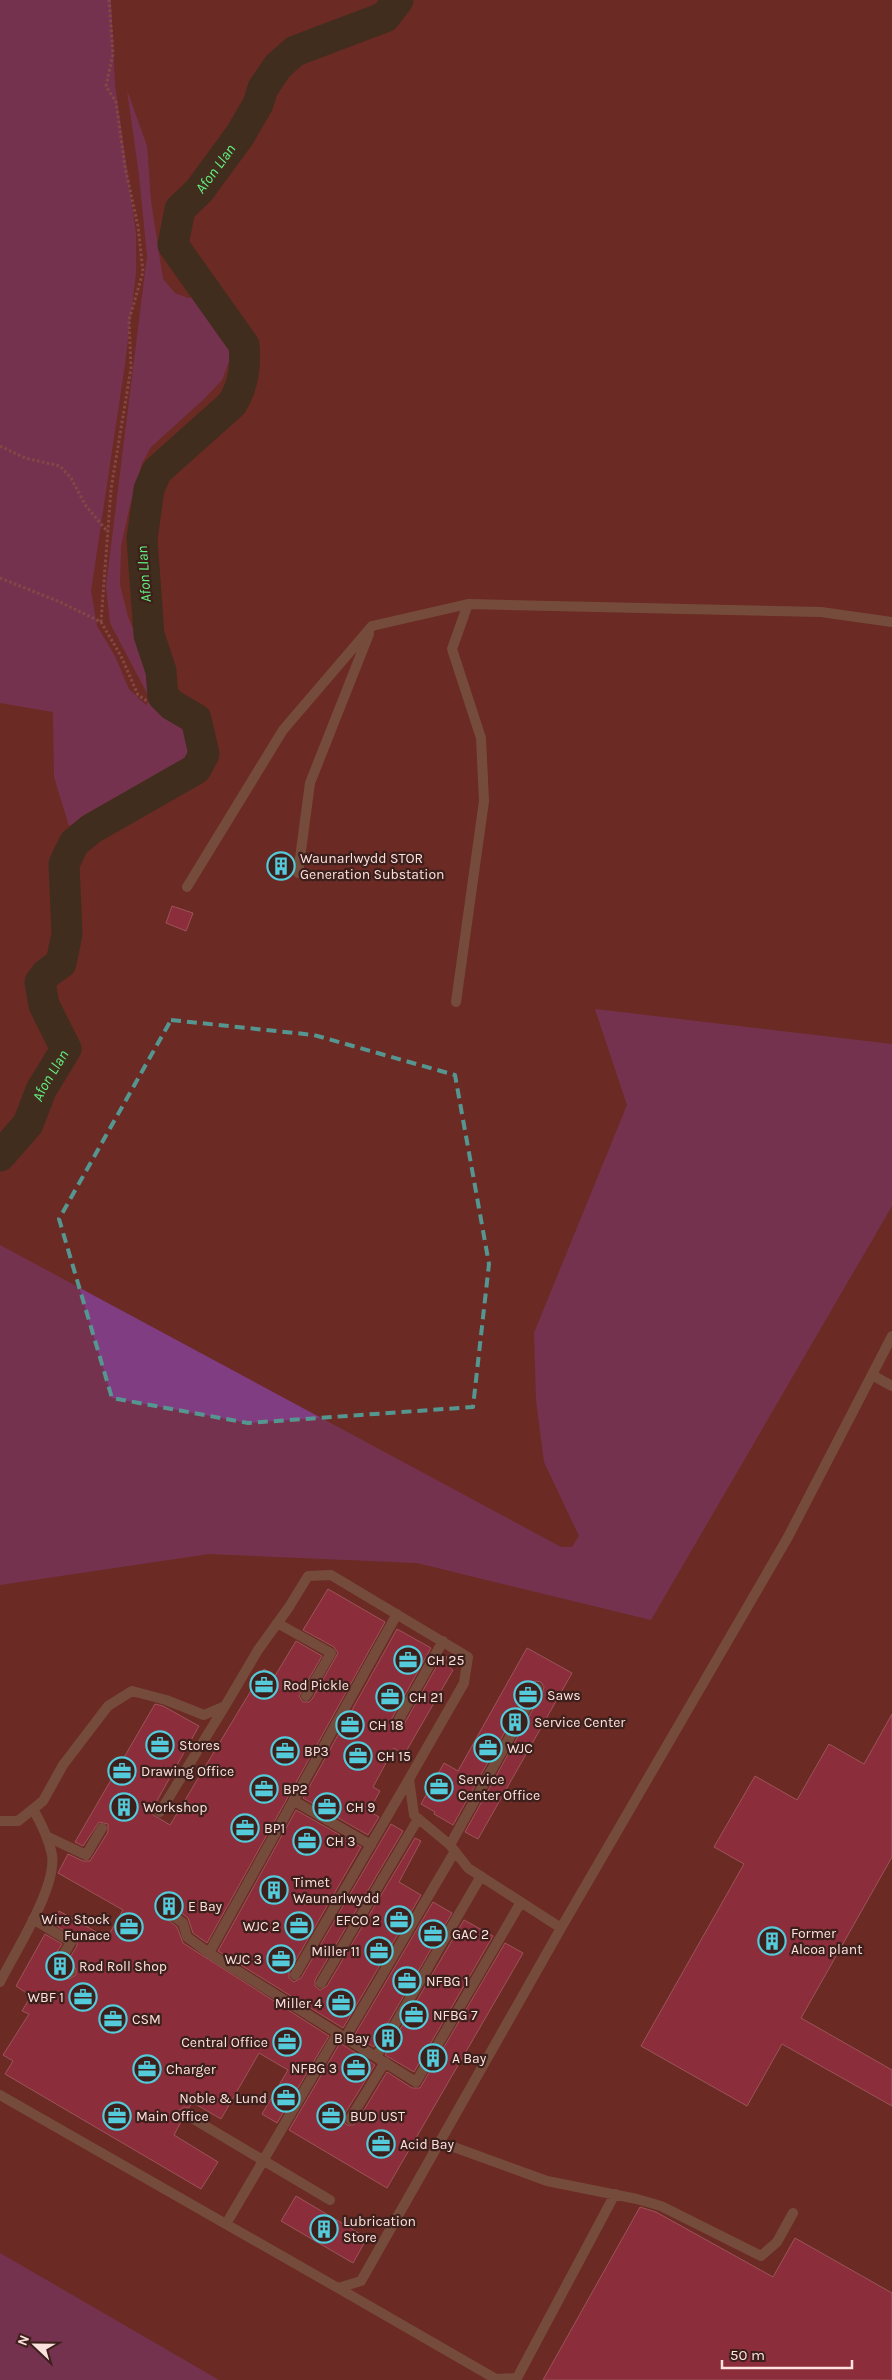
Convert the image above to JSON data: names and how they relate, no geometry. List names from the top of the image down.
{
  "water": ["Afon Llan"],
  "places": {
    "building": [
      "Waunarlwydd STOR Generation Substation",
      "Service Center",
      "Workshop",
      "Timet Waunarlwydd",
      "E Bay",
      "Former Alcoa plant",
      "Rod Roll Shop",
      "B Bay",
      "A Bay",
      "Lubrication Store"
    ],
    "office": [
      "CH 25",
      "Rod Pickle",
      "Saws",
      "CH 21",
      "CH 18",
      "Stores",
      "WJC",
      "BP3",
      "CH 15",
      "Drawing Office",
      "Service Center Office",
      "BP2",
      "CH 9",
      "BP1",
      "CH 3",
      "EFCO 2",
      "WJC 2",
      "Wire Stock Funace",
      "GAC 2",
      "Miller 11",
      "WJC 3",
      "NFBG 1",
      "WBF 1",
      "Miller 4",
      "NFBG 7",
      "CSM",
      "Central Office",
      "NFBG 3",
      "Charger",
      "Noble & Lund",
      "Main Office",
      "BUD UST",
      "Acid Bay"
    ]
  },
  "scale_bar": "50 m",
  "north": "left"
}
